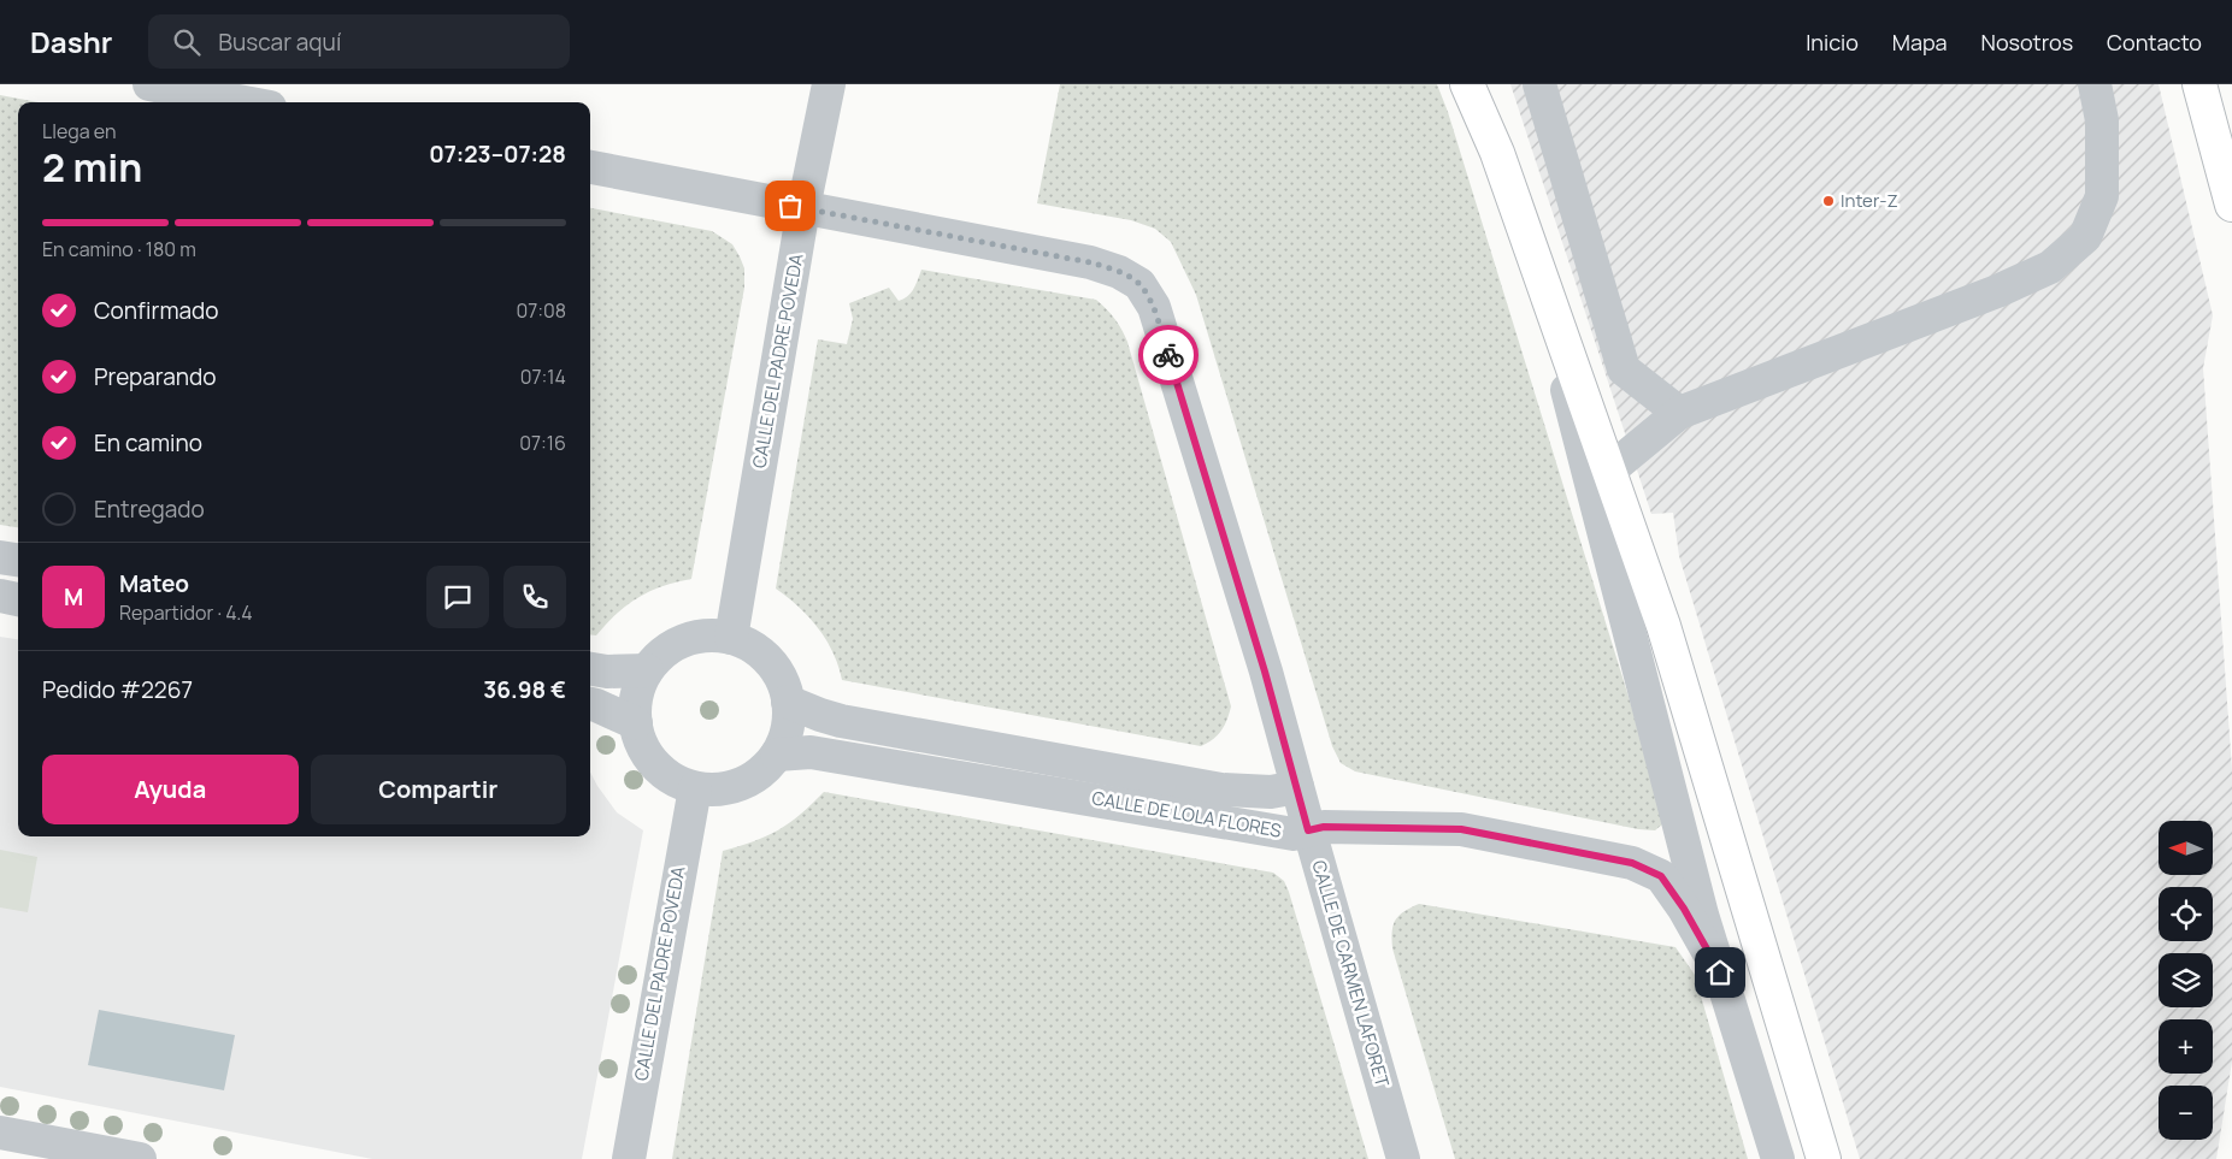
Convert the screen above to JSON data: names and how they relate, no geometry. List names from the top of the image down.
{
  "streets": {
    "street": ["CALLE DEL PADRE POVEDA", "CALLE DE LOLA FLORES", "CALLE DE CARMEN LAFORET"]
  },
  "crossings": [
    ["CALLE DEL PADRE POVEDA", "CALLE DE LOLA FLORES"],
    ["CALLE DEL PADRE POVEDA", "CALLE DE CARMEN LAFORET"],
    ["CALLE DE LOLA FLORES", "CALLE DE CARMEN LAFORET"]
  ],
  "places": ["Inter-Z"],
  "north": "left",
  "page": {
    "header": "Dashr",
    "search": "Buscar aquí",
    "nav": [
      "Inicio",
      "Mapa",
      "Nosotros",
      "Contacto"
    ],
    "heading": ["2 min", "Llega en", "07:23–07:28"],
    "panel": [
      "Mateo",
      "Repartidor · 4.4",
      "Pedido #2267",
      "36.98 €"
    ],
    "bar": "En camino · 180 m",
    "list": [
      ["Confirmado", "07:08"],
      ["Preparando", "07:14"],
      ["En camino", "07:16"],
      "Entregado"
    ],
    "round": "M",
    "buttons": ["Ayuda", "Compartir"],
    "map_buttons": ["+", "−"]
  }
}
